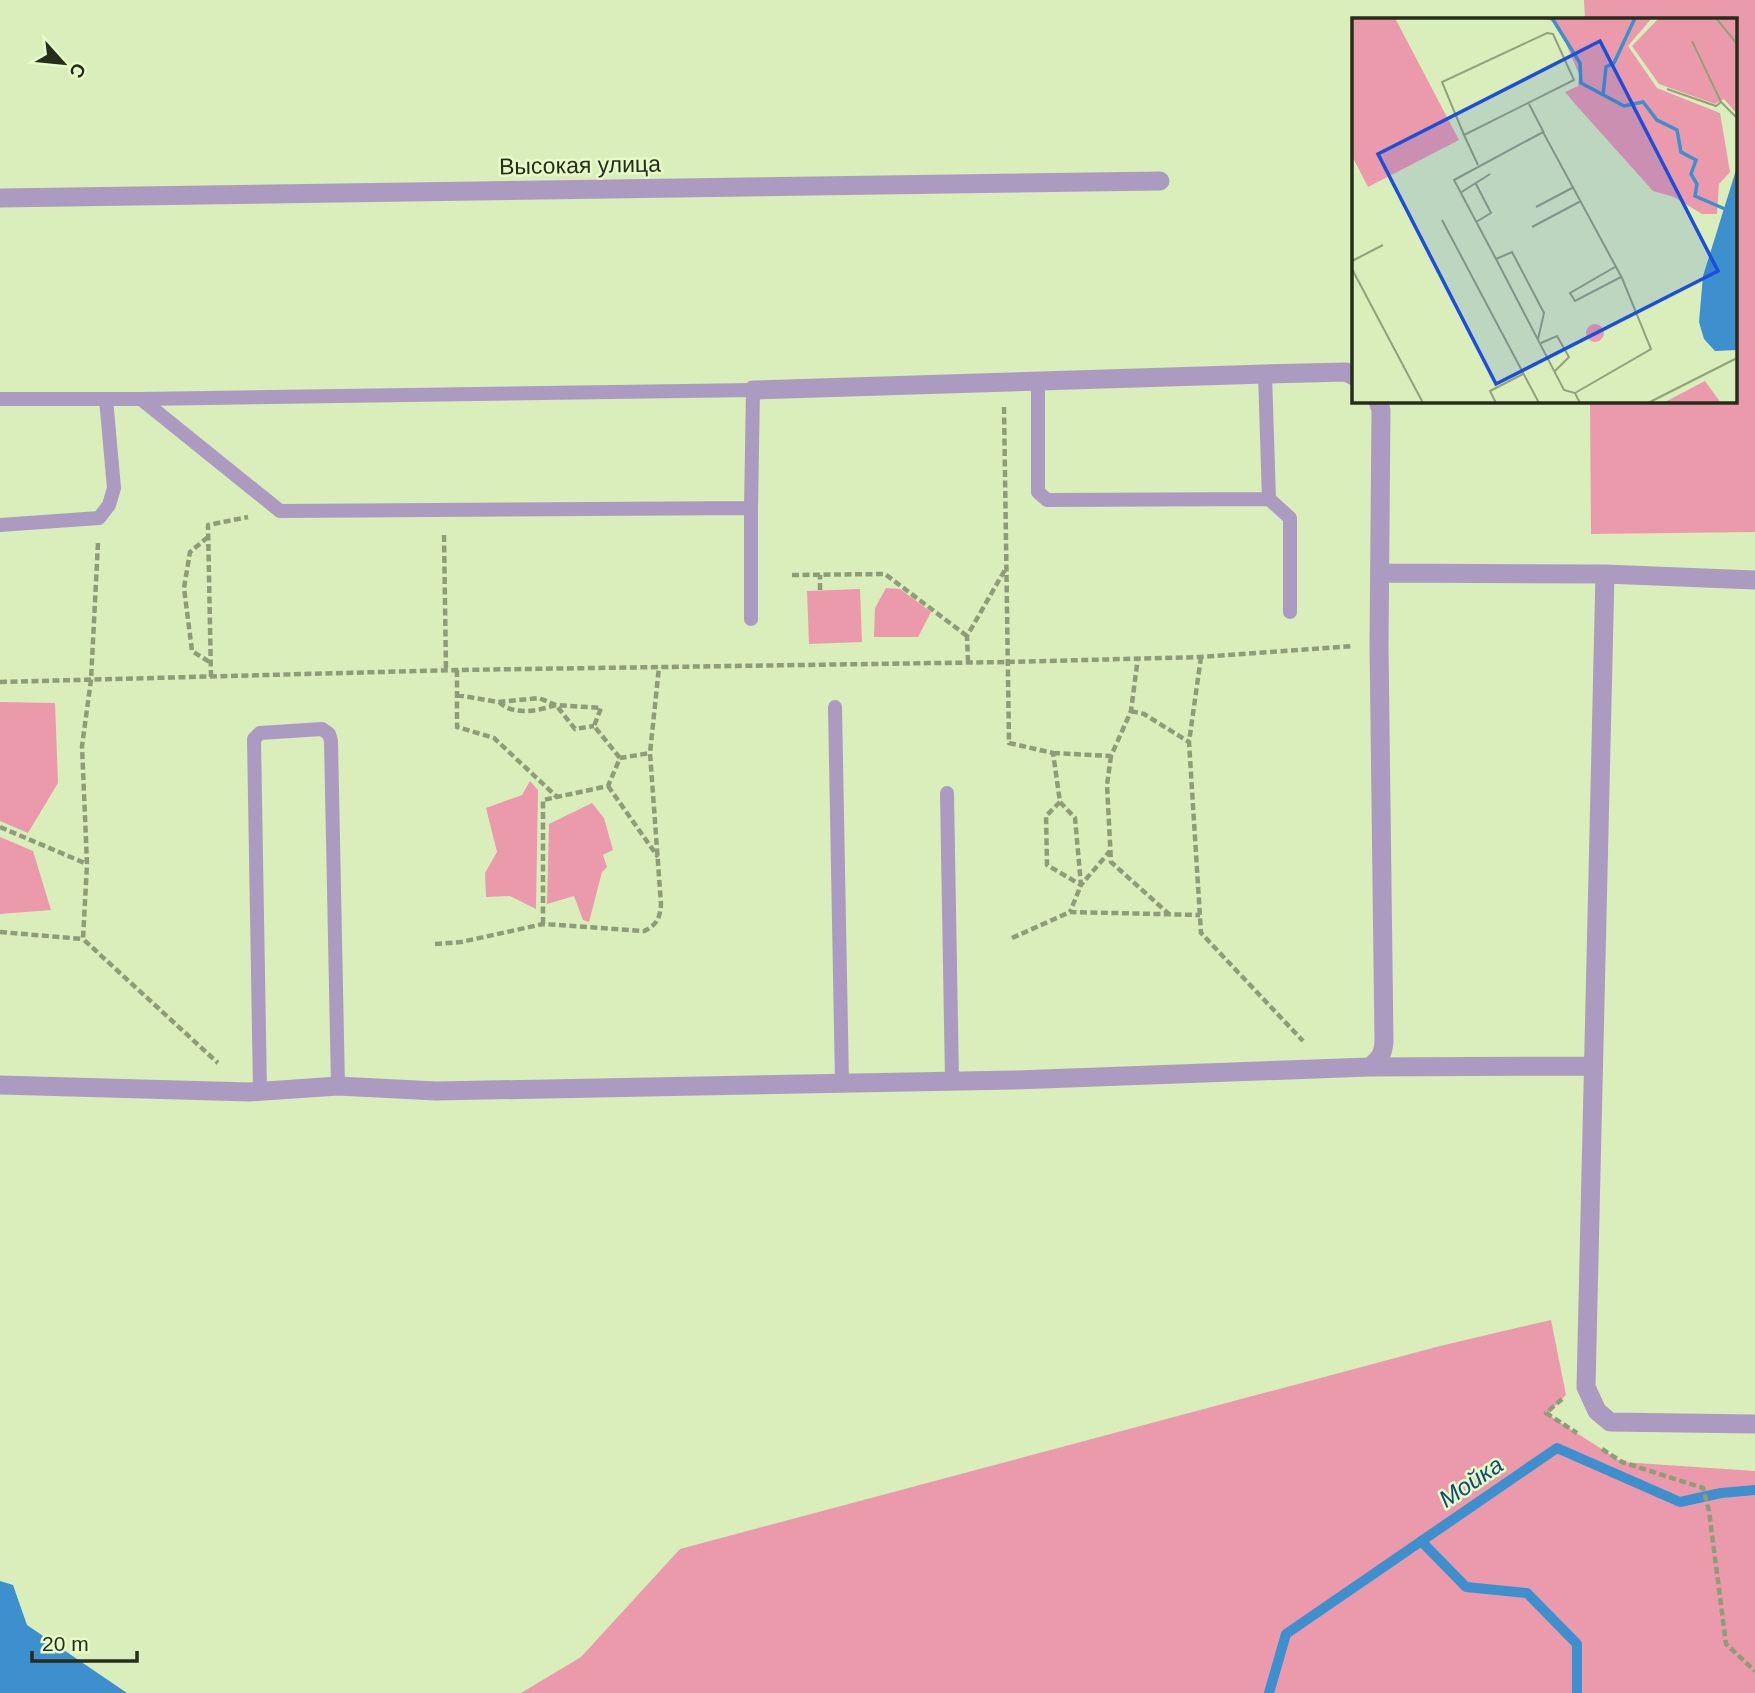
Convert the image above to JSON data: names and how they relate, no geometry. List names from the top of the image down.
{
  "streets": {
    "street": ["Высокая улица"]
  },
  "water": ["Мойка"],
  "scale_bar": "20 m",
  "north": "bottom right"
}
